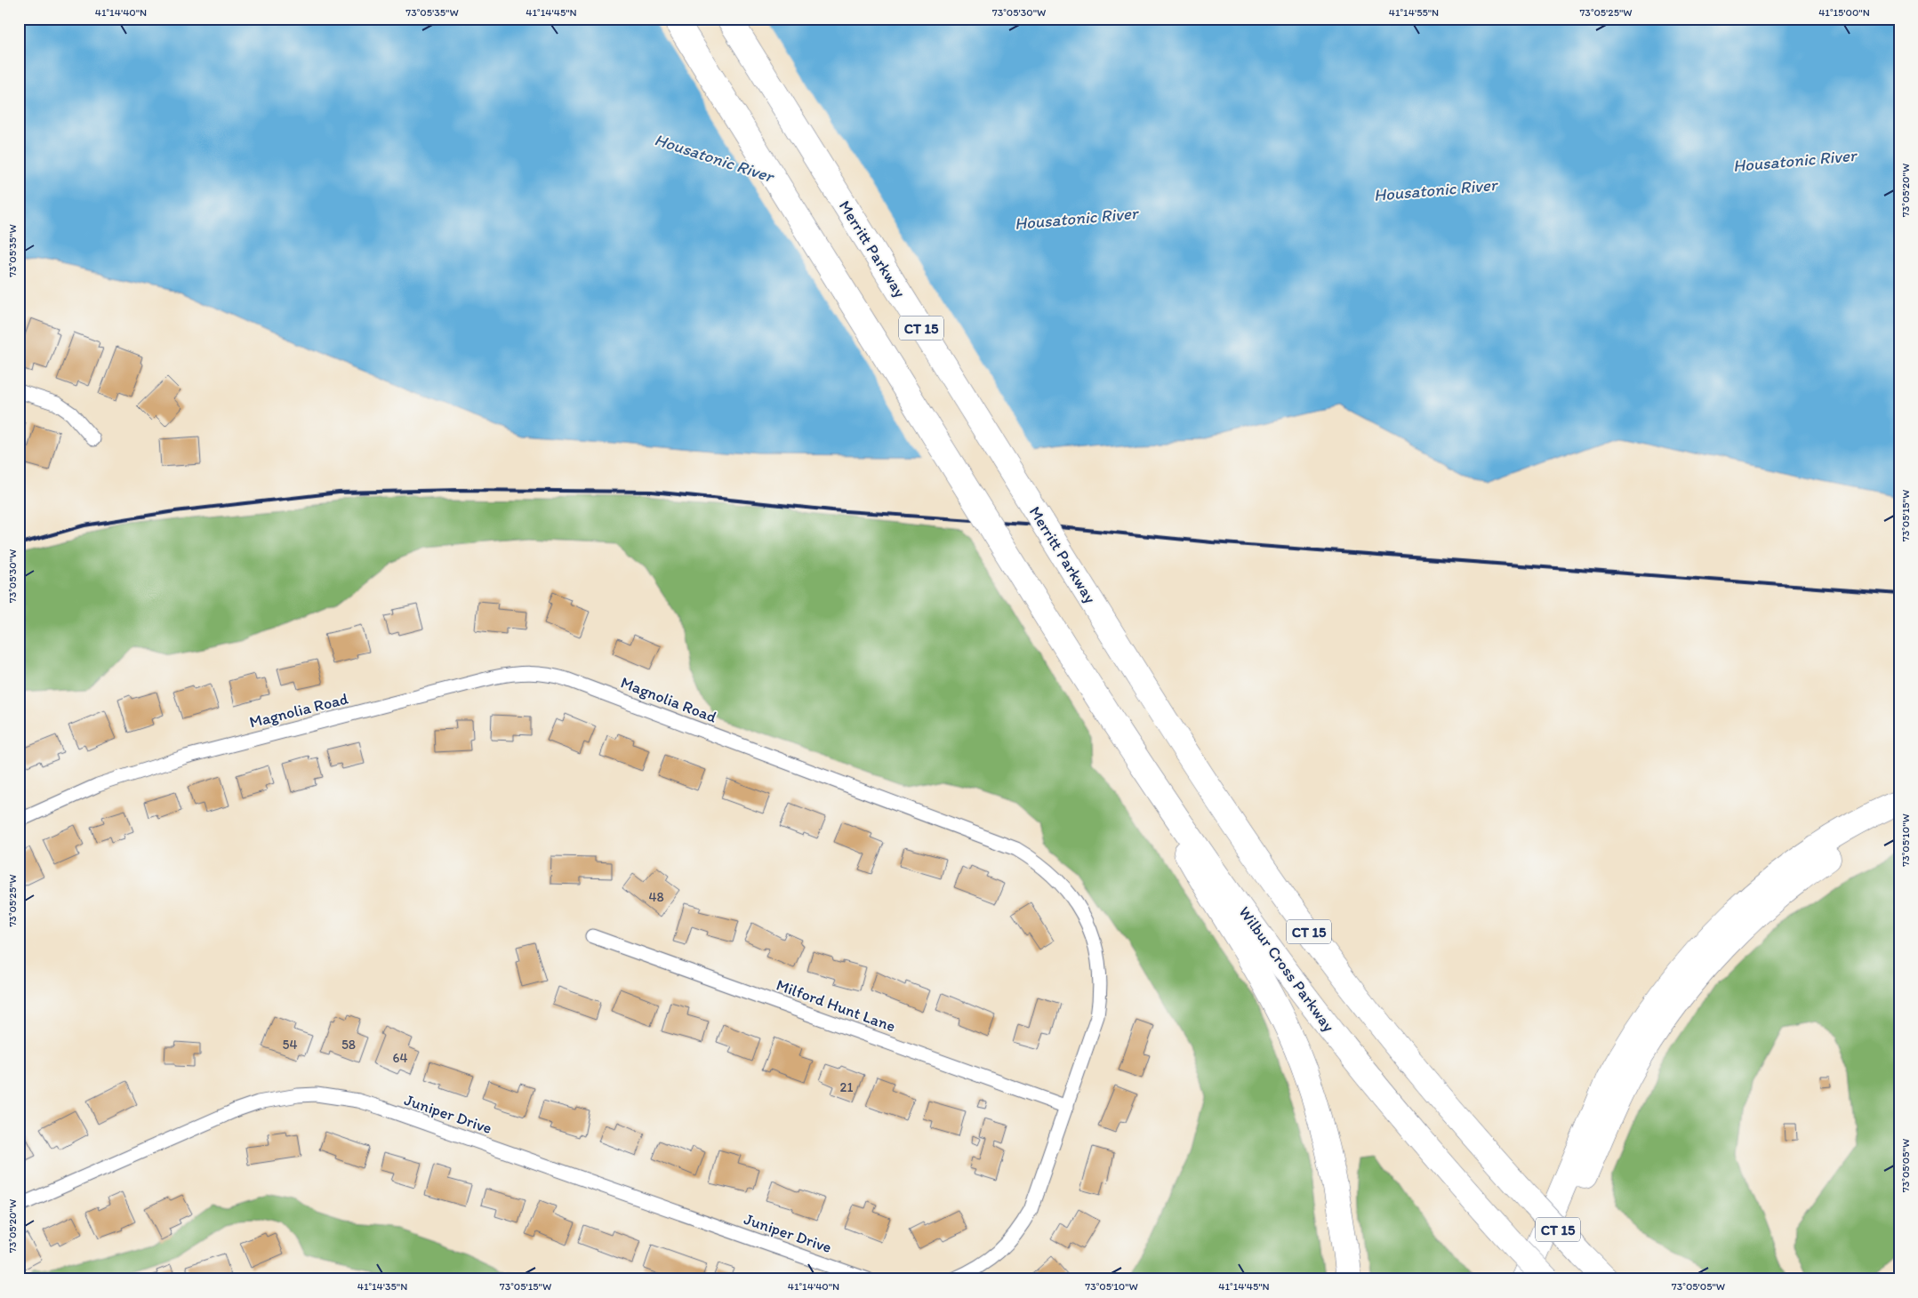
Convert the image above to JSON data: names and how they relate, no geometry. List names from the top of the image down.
{
  "streets": {
    "highway": ["Merritt Parkway", "CT 15", "Wilbur Cross Parkway"],
    "street": ["Magnolia Road", "Milford Hunt Lane", "Juniper Drive"]
  },
  "crossings": [
    ["Magnolia Road", "Milford Hunt Lane"]
  ],
  "water": ["Housatonic River"],
  "house_numbers": [
    "48",
    "54",
    "58",
    "64",
    "21"
  ],
  "coordinates": [
    "41°14'40\"N",
    "73°05'35\"W",
    "41°14'45\"N",
    "73°05'30\"W",
    "41°14'55\"N",
    "73°05'25\"W",
    "41°15'00\"N",
    "73°05'20\"W",
    "73°05'15\"W",
    "73°05'10\"W",
    "73°05'05\"W",
    "41°14'35\"N"
  ]
}
